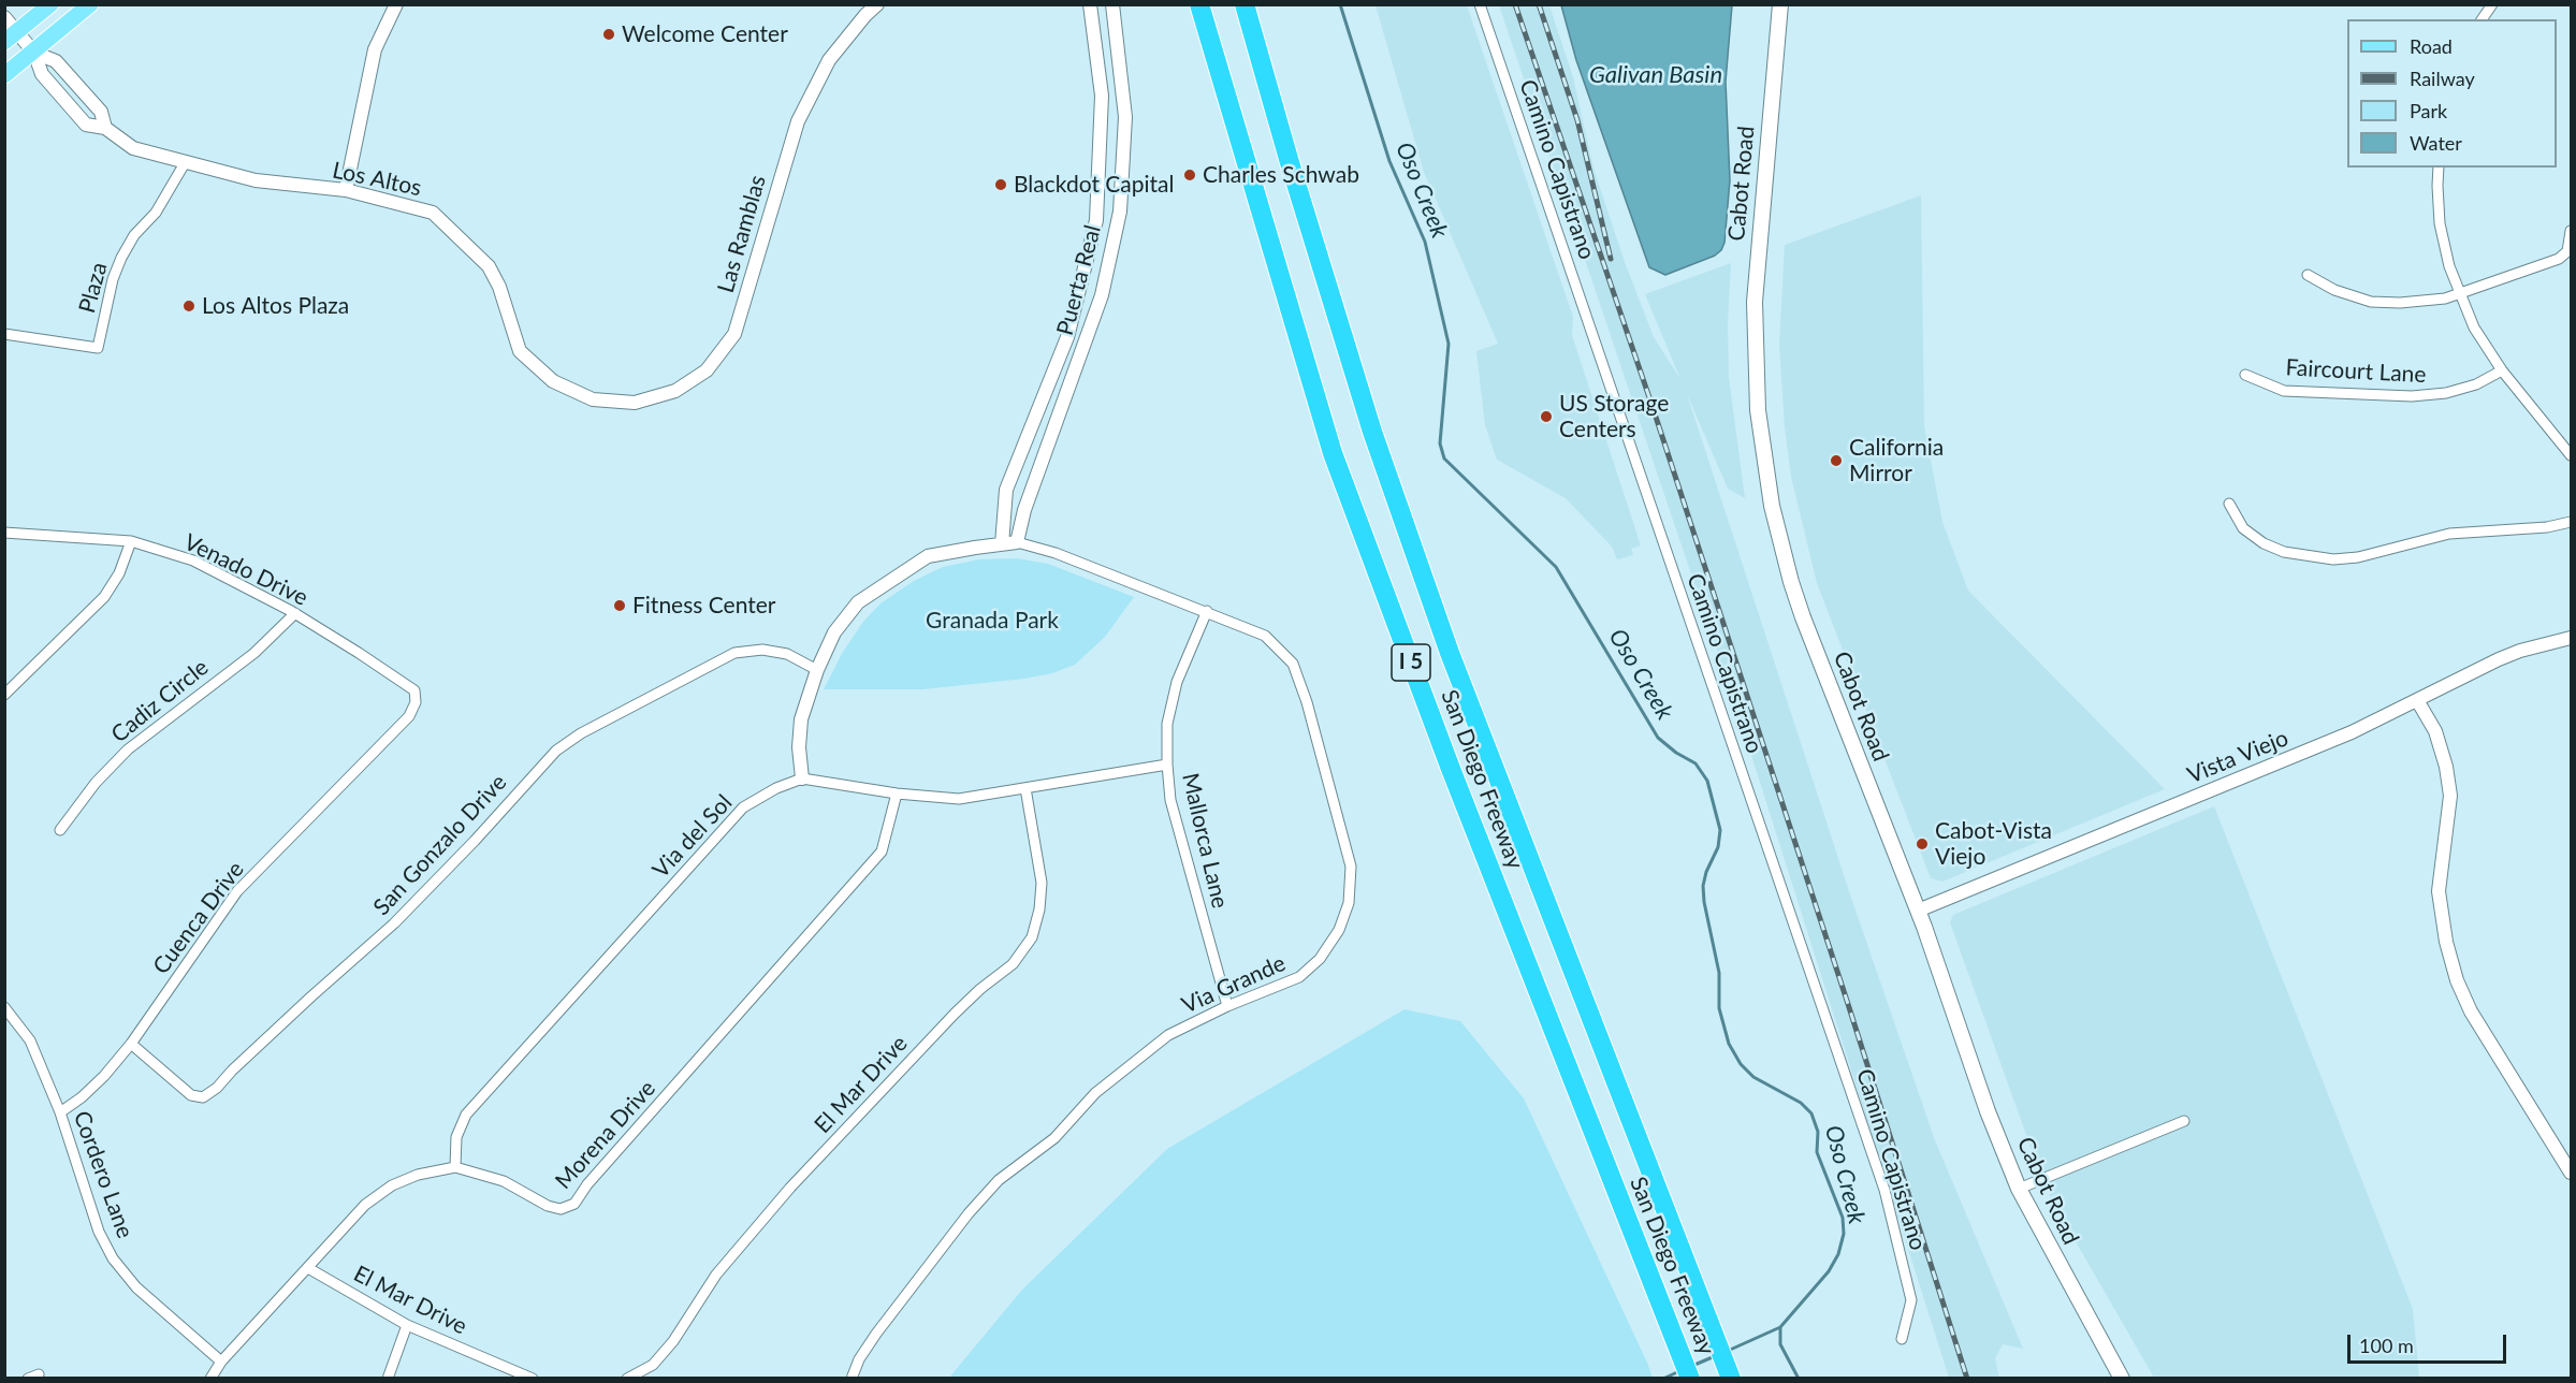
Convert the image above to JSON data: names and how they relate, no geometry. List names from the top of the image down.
{
  "streets": {
    "highway": ["I 5", "San Diego Freeway"],
    "main road": ["Cabot Road"],
    "street": [
      "Camino Capistrano",
      "Los Altos",
      "Las Ramblas",
      "Puerta Real",
      "Plaza",
      "Faircourt Lane",
      "Venado Drive",
      "Cadiz Circle",
      "Vista Viejo",
      "Via del Sol",
      "Mallorca Lane",
      "San Gonzalo Drive",
      "Cuenca Drive",
      "Via Grande",
      "El Mar Drive",
      "Morena Drive",
      "Cordero Lane"
    ]
  },
  "crossings": [
    ["Los Altos", "Las Ramblas"],
    ["Los Altos", "Plaza"],
    ["Cabot Road", "Vista Viejo"],
    ["Puerta Real", "Via Grande"],
    ["Venado Drive", "Cadiz Circle"],
    ["Venado Drive", "Cuenca Drive"],
    ["Via del Sol", "Morena Drive"],
    ["Mallorca Lane", "Via Grande"],
    ["San Gonzalo Drive", "Cuenca Drive"],
    ["Cuenca Drive", "Cordero Lane"],
    ["El Mar Drive", "Morena Drive"],
    ["Morena Drive", "Cordero Lane"]
  ],
  "water": ["Galivan Basin", "Oso Creek"],
  "parks": ["Granada Park"],
  "places": [
    "Welcome Center",
    "Charles Schwab",
    "Blackdot Capital",
    "Los Altos Plaza",
    "US Storage Centers",
    "California Mirror",
    "Fitness Center",
    "Cabot-Vista Viejo"
  ],
  "legend": [
    "Road",
    "Railway",
    "Park",
    "Water"
  ],
  "scale_bar": "100 m"
}
